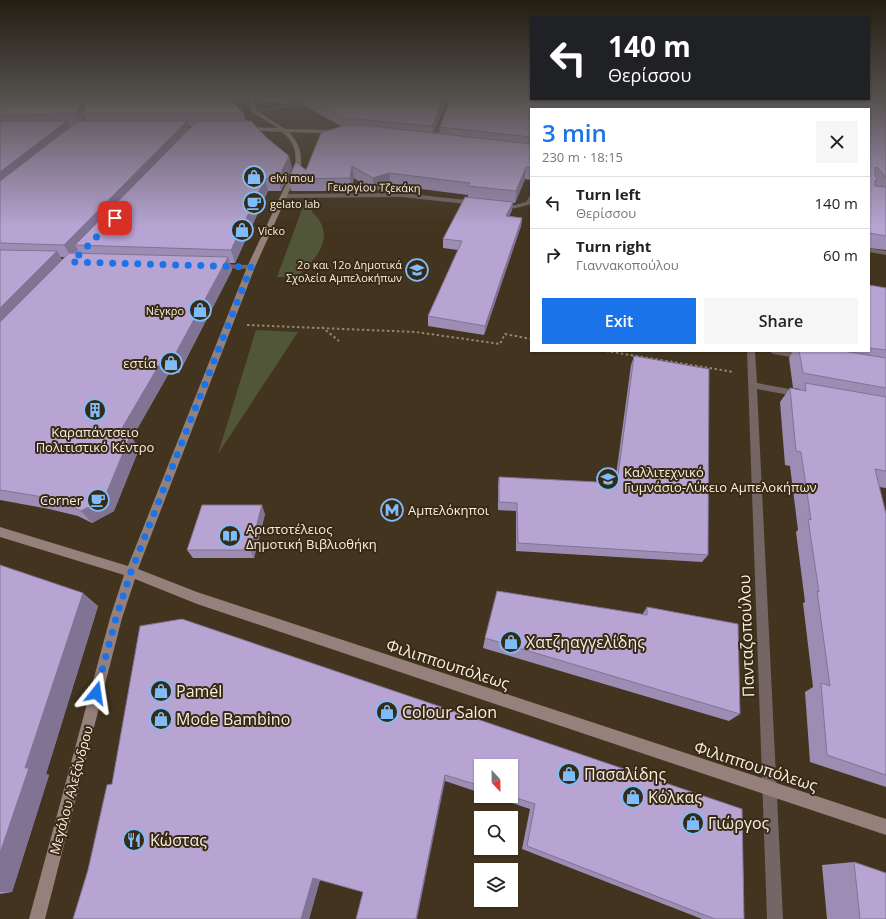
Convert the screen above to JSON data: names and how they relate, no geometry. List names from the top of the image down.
{
  "streets": {
    "main road": ["Φιλιππουπόλεως", "Μεγάλου Αλεξάνδρου"],
    "street": ["Γεωργίου Τζεκάκη", "Πανταζοπούλου"]
  },
  "crossings": [
    ["Γεωργίου Τζεκάκη", "Μεγάλου Αλεξάνδρου"],
    ["Πανταζοπούλου", "Φιλιππουπόλεως"],
    ["Φιλιππουπόλεως", "Μεγάλου Αλεξάνδρου"]
  ],
  "places": {
    "shop": [
      "elvi mou",
      "Vicko",
      "Νέγκρο",
      "εστία",
      "Χατζηαγγελίδης",
      "Pamél",
      "Colour Salon",
      "Mode Bambino",
      "Πασαλίδης",
      "Κόλκας",
      "Γιώργος"
    ],
    "cafe": ["gelato lab", "Corner"],
    "school or university": ["2ο και 12ο Δημοτικά Σχολεία Αμπελοκήπων", "Καλλιτεχνικό Γυμνάσιο-Λύκειο Αμπελοκήπων"],
    "building": ["Καραπάντσειο Πολιτιστικό Κέντρο"],
    "metro station": ["Αμπελόκηποι"],
    "library": ["Αριστοτέλειος Δημοτική Βιβλιοθήκη"],
    "restaurant": ["Κώστας"]
  },
  "north": "bottom",
  "page": {
    "turn": ["140 m", "Θερίσσου"],
    "heading": ["3 min", "230 m · 18:15"],
    "list": [
      {
        "name": "Turn left",
        "note": "Θερίσσου",
        "value": "140 m"
      },
      {
        "name": "Turn right",
        "note": "Γιαννακοπούλου",
        "value": "60 m"
      }
    ],
    "buttons": ["Exit", "Share"]
  }
}
